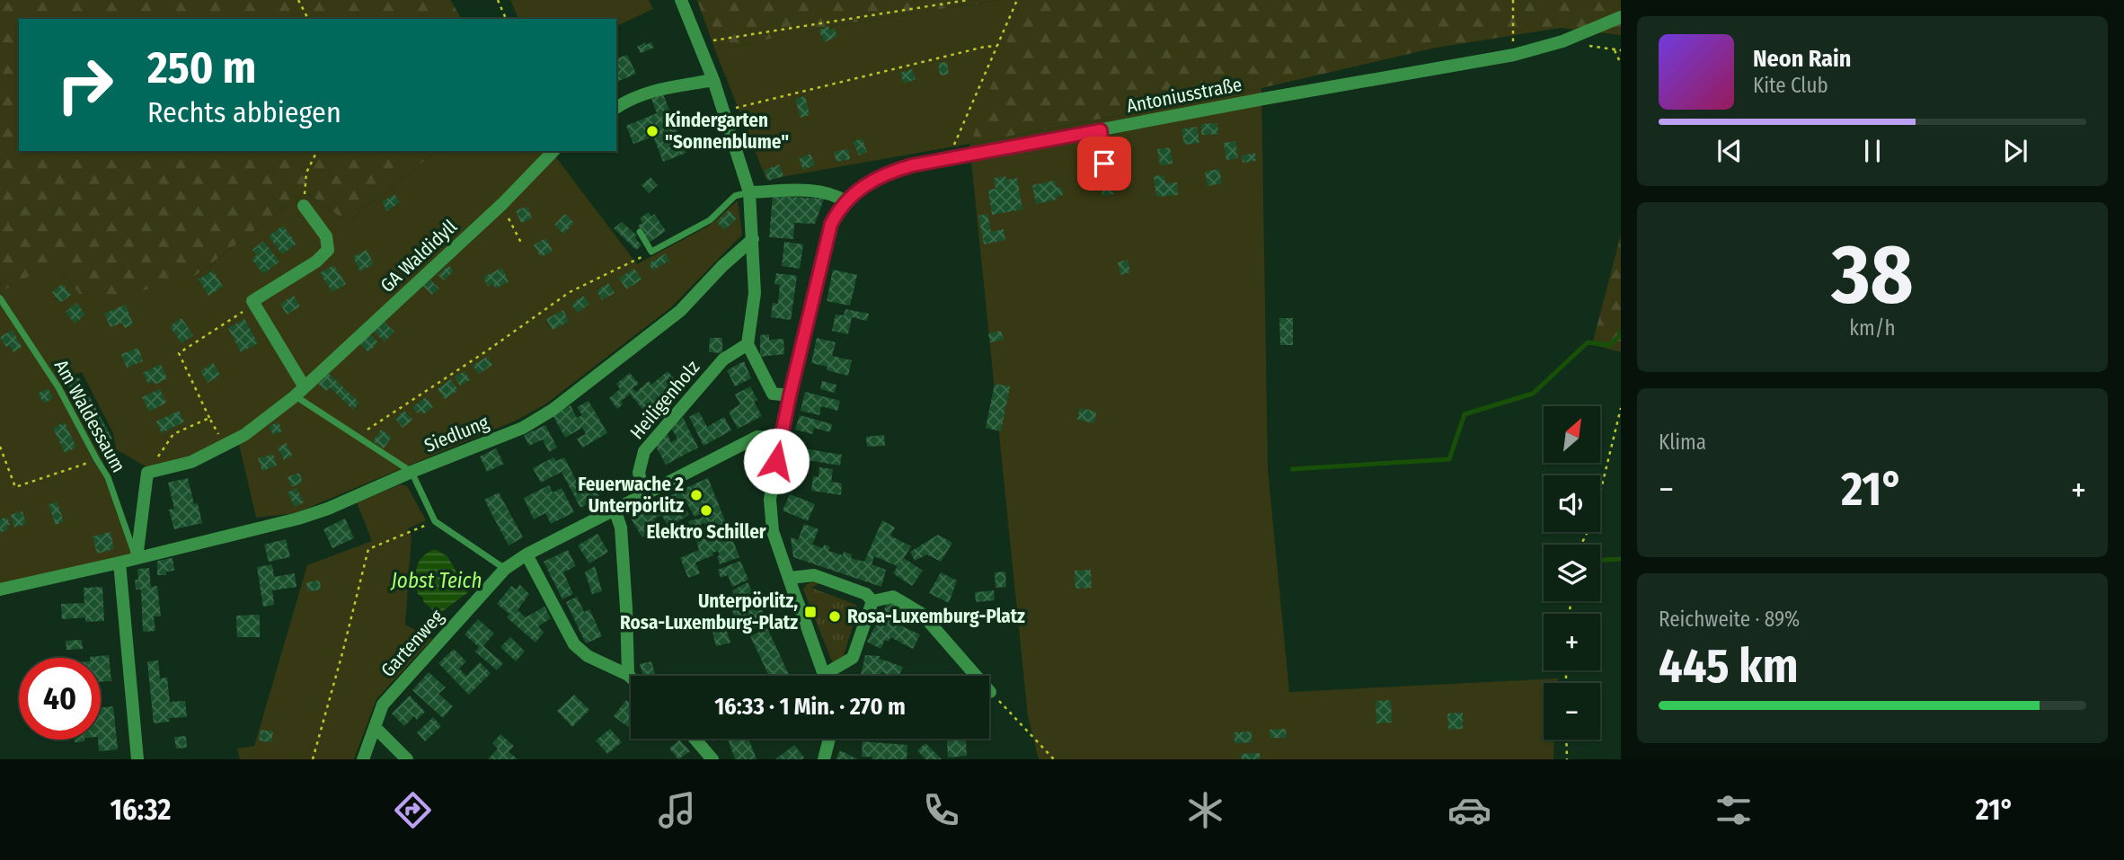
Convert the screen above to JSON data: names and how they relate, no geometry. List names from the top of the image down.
{
  "streets": {
    "street": [
      "Antoniusstraße",
      "GA Waldidyll",
      "Heiligenholz",
      "Siedlung",
      "Gartenweg"
    ],
    "lane": ["Am Waldessaum"]
  },
  "crossings": [
    ["Antoniusstraße", "Gartenweg"],
    ["Heiligenholz", "Gartenweg"],
    ["Am Waldessaum", "Siedlung"]
  ],
  "water": ["Jobst Teich"],
  "places": {
    "other": [
      "Kindergarten \"Sonnenblume\"",
      "Feuerwache 2 Unterpörlitz",
      "Elektro Schiller",
      "Rosa-Luxemburg-Platz"
    ],
    "transit": ["Unterpörlitz, Rosa-Luxemburg-Platz"]
  },
  "north": "top right",
  "page": {
    "turn": ["250 m", "Rechts abbiegen"],
    "song": ["Neon Rain", "Kite Club"],
    "tile": [
      ["38", "km/h"],
      "Klima",
      ["Reichweite · 89%", "445 km"]
    ],
    "map_buttons": ["+", "−"],
    "heat": ["−", "21°", "+"],
    "limit": "40",
    "trip": "16:33 · 1 Min. · 270 m",
    "tabs": ["16:32", "21°"]
  }
}
